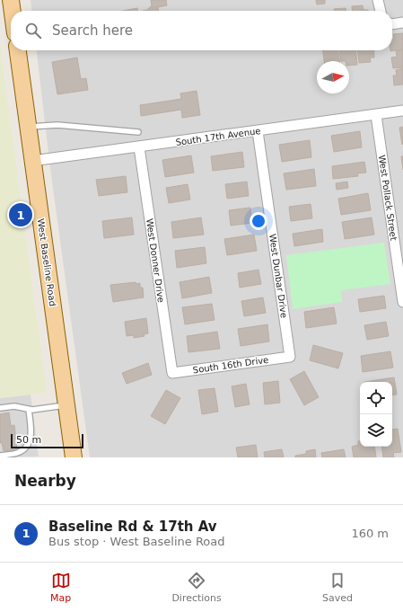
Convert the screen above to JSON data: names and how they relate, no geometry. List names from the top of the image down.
{
  "streets": {
    "main road": ["West Baseline Road"],
    "street": [
      "South 17th Avenue",
      "West Pollack Street",
      "West Donner Drive",
      "West Dunbar Drive",
      "South 16th Drive"
    ]
  },
  "crossings": [
    ["South 17th Avenue", "West Pollack Street"],
    ["South 17th Avenue", "West Donner Drive"],
    ["South 17th Avenue", "West Baseline Road"],
    ["South 17th Avenue", "West Dunbar Drive"],
    ["West Donner Drive", "South 16th Drive"],
    ["West Dunbar Drive", "South 16th Drive"]
  ],
  "scale_bar": "50 m",
  "north": "right",
  "page": {
    "search": "Search here",
    "pins": "1",
    "scale": "50 m",
    "heading": "Nearby",
    "list": [
      {
        "mark": "1",
        "name": "Baseline Rd & 17th Av",
        "note": "Bus stop · West Baseline Road",
        "value": "160 m"
      }
    ],
    "nav": ["Map", "Directions", "Saved"]
  }
}
